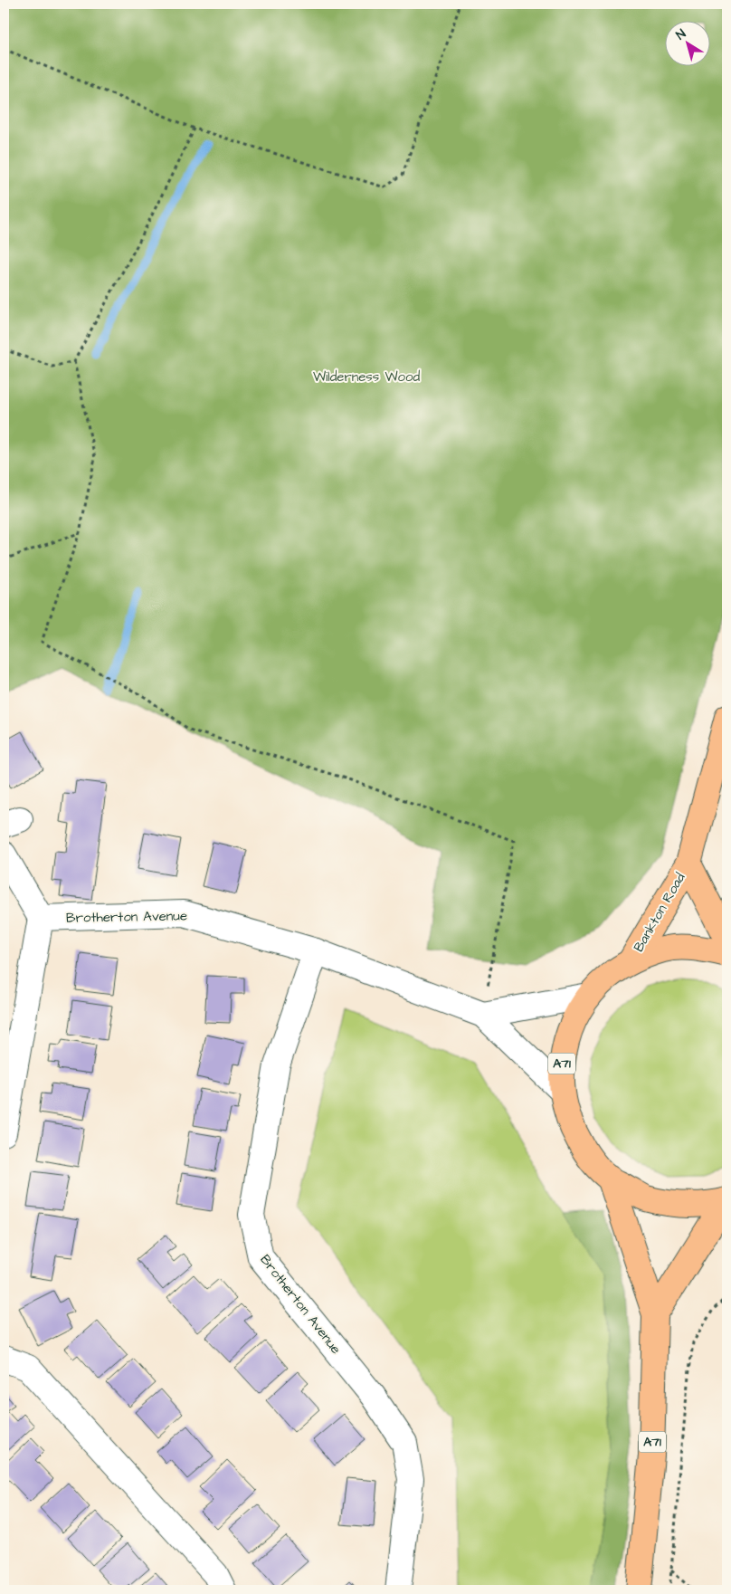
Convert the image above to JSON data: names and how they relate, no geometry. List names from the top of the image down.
{
  "streets": {
    "main road": ["Bankton Road", "A71"],
    "street": ["Brotherton Avenue"]
  },
  "crossings": [
    ["Bankton Road", "A71"],
    ["Brotherton Avenue", "A71"]
  ],
  "parks": ["Wilderness Wood"],
  "north": "top left"
}
